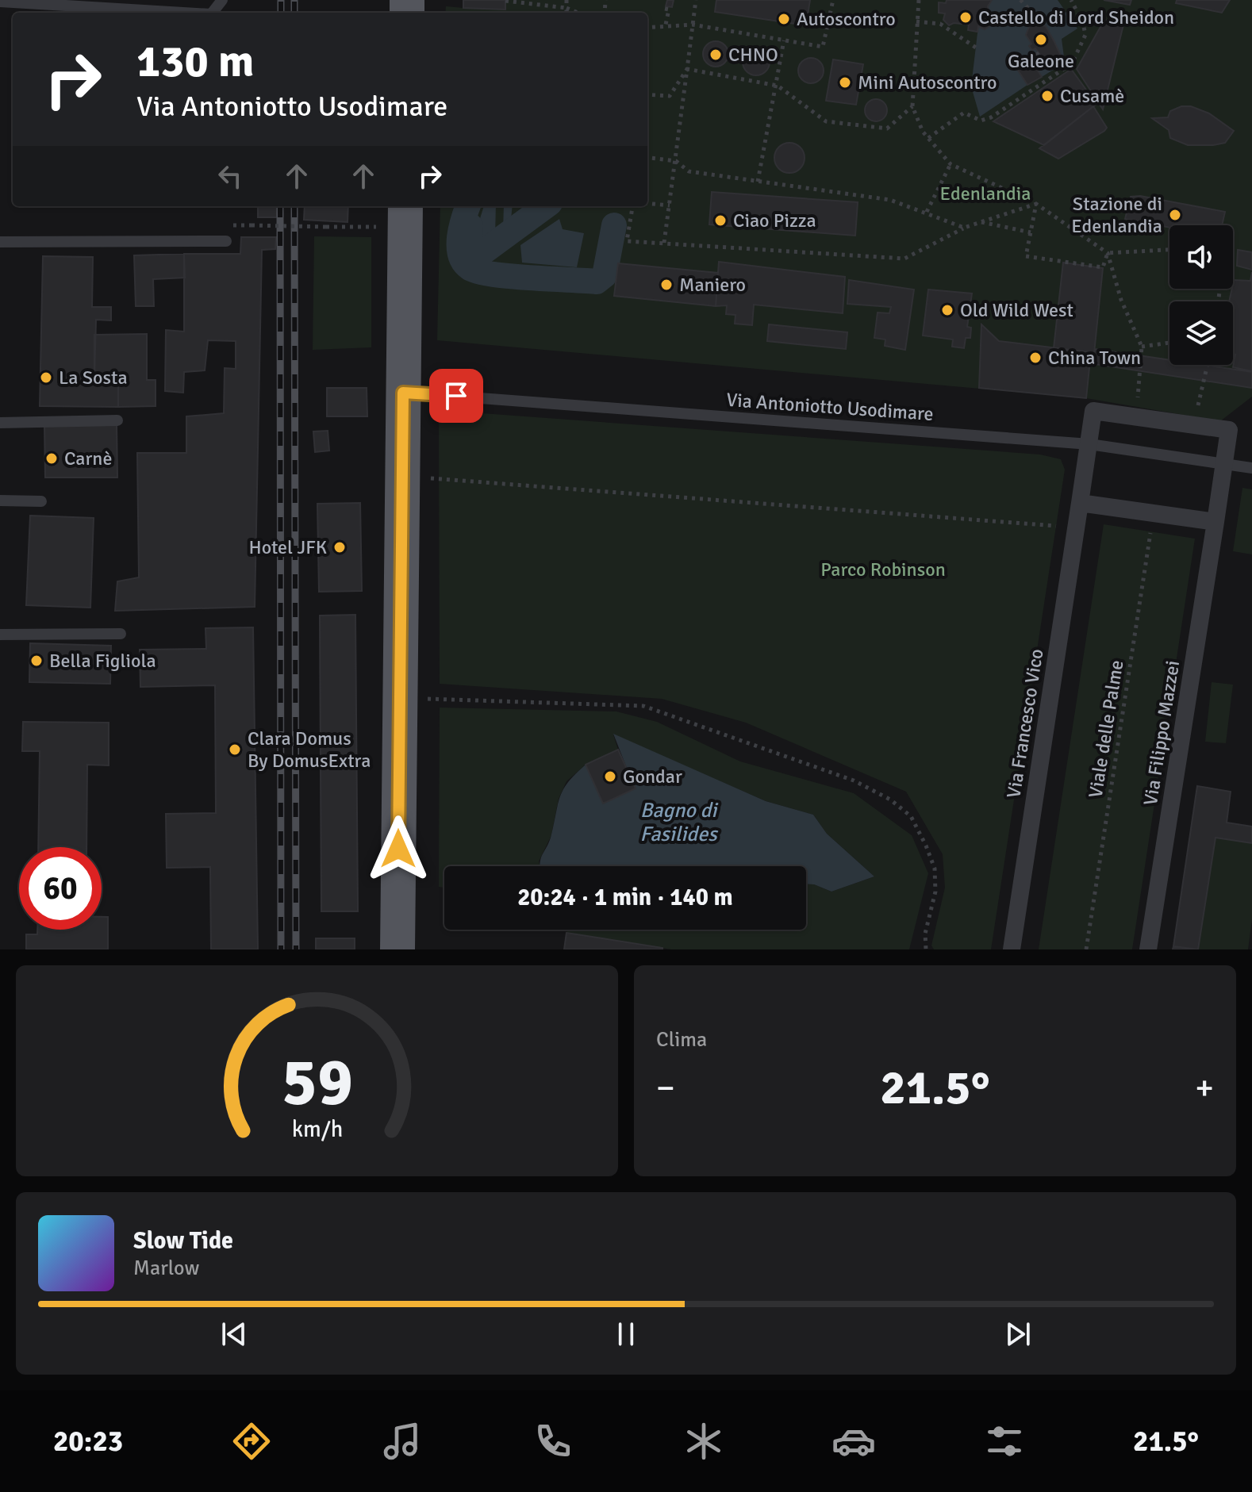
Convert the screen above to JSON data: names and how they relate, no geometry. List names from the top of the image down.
{
  "streets": {
    "street": ["Via Francesco Vico", "Via Filippo Mazzei"],
    "lane": ["Via Antoniotto Usodimare"],
    "path": ["Viale delle Palme"]
  },
  "crossings": [
    ["Via Antoniotto Usodimare", "Via Francesco Vico"],
    ["Via Antoniotto Usodimare", "Via Filippo Mazzei"]
  ],
  "water": ["Bagno di Fasilides"],
  "parks": ["Edenlandia", "Parco Robinson"],
  "places": [
    "Castello di Lord Sheidon",
    "Autoscontro",
    "Galeone",
    "CHNO",
    "Mini Autoscontro",
    "Cusamè",
    "Stazione di Edenlandia",
    "Ciao Pizza",
    "Maniero",
    "Old Wild West",
    "China Town",
    "La Sosta",
    "Carnè",
    "Hotel JFK",
    "Bella Figliola",
    "Clara Domus By DomusExtra",
    "Gondar"
  ],
  "page": {
    "turn": ["130 m", "Via Antoniotto Usodimare"],
    "limit": "60",
    "trip": "20:24 · 1 min · 140 m",
    "tile": "Clima",
    "heat": ["−", "21.5°", "+"],
    "song": ["Slow Tide", "Marlow"],
    "tabs": ["20:23", "21.5°"],
    "gauge": ["59", "km/h"]
  }
}
